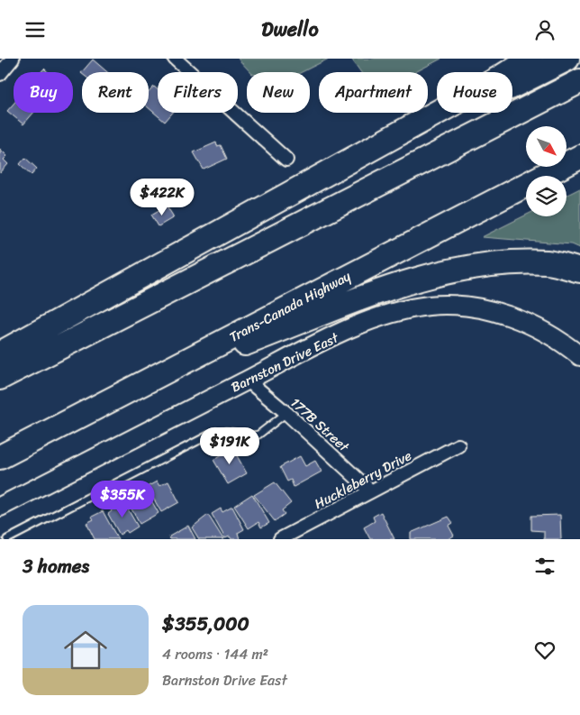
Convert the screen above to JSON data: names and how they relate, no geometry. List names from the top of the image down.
{
  "streets": {
    "highway": ["Trans-Canada Highway"],
    "street": ["Barnston Drive East", "177B Street", "Huckleberry Drive"]
  },
  "crossings": [
    ["Barnston Drive East", "177B Street"],
    ["177B Street", "Huckleberry Drive"]
  ],
  "north": "bottom right",
  "page": {
    "header": "Dwello",
    "chip": [
      "Buy",
      "Rent",
      "Filters",
      "New",
      "Apartment",
      "House"
    ],
    "price": ["$422K", "$191K", "$355K"],
    "heading": "3 homes",
    "list": [
      {
        "name": "$355,000",
        "note": "4 rooms · 144 m² · Barnston Drive East"
      }
    ]
  }
}
